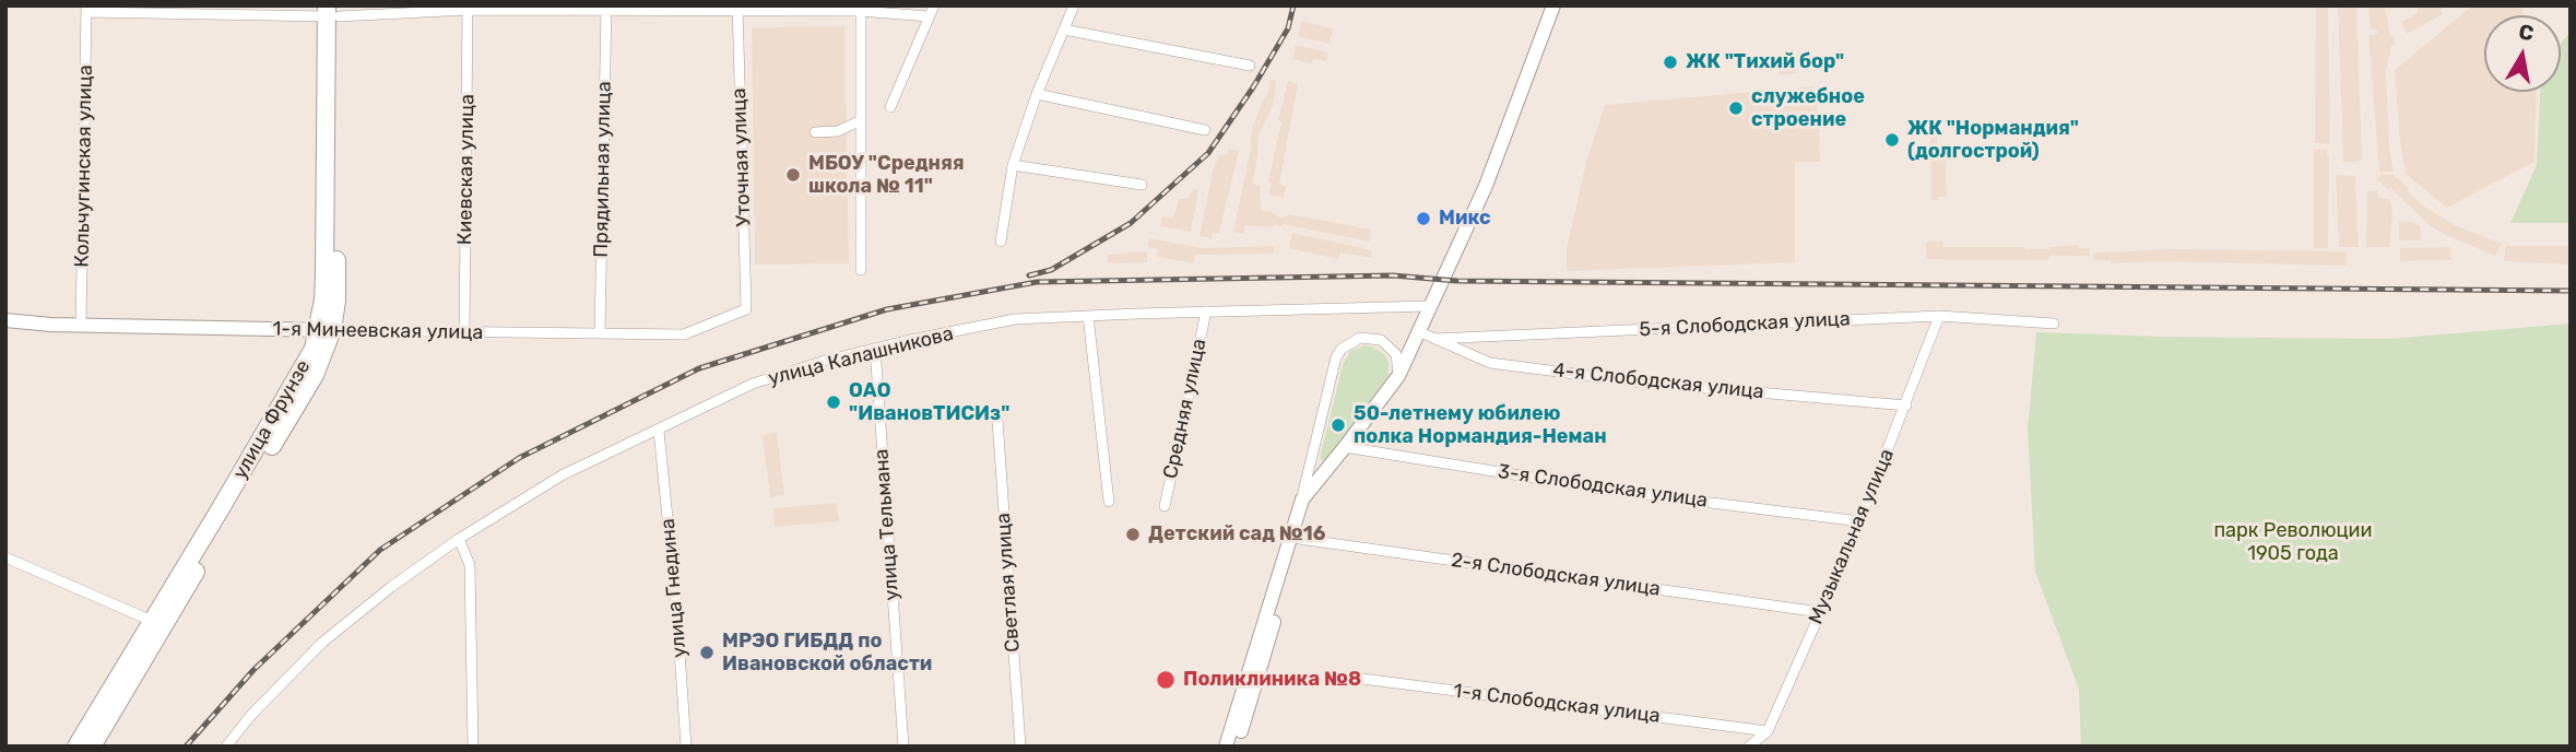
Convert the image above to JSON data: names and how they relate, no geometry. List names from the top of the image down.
{
  "streets": {
    "highway": ["улица Фрунзе"],
    "street": [
      "Уточная улица",
      "Кольчугинская улица",
      "Киевская улица",
      "Прядильная улица",
      "5-я Слободская улица",
      "1-я Минеевская улица",
      "улица Калашникова",
      "4-я Слободская улица",
      "Средняя улица",
      "3-я Слободская улица",
      "улица Тельмана",
      "Музыкальная улица",
      "2-я Слободская улица",
      "Светлая улица",
      "улица Гнедина",
      "1-я Слободская улица"
    ]
  },
  "crossings": [
    ["Уточная улица", "1-я Минеевская улица"],
    ["Кольчугинская улица", "1-я Минеевская улица"],
    ["Киевская улица", "1-я Минеевская улица"],
    ["Прядильная улица", "1-я Минеевская улица"],
    ["5-я Слободская улица", "4-я Слободская улица"],
    ["5-я Слободская улица", "Музыкальная улица"],
    ["1-я Минеевская улица", "улица Фрунзе"],
    ["улица Калашникова", "Средняя улица"],
    ["улица Калашникова", "улица Тельмана"],
    ["улица Калашникова", "улица Гнедина"],
    ["4-я Слободская улица", "Музыкальная улица"],
    ["3-я Слободская улица", "Музыкальная улица"],
    ["Музыкальная улица", "2-я Слободская улица"],
    ["Музыкальная улица", "1-я Слободская улица"]
  ],
  "parks": ["парк Революции 1905 года"],
  "places": [
    "ЖК \"Тихий бор\"",
    "служебное строение",
    "ЖК \"Нормандия\" (долгострой)",
    "МБОУ \"Средняя школа № 11\"",
    "Микс",
    "ОАО \"ИвановТИСИз\"",
    "50-летнему юбилею полка Нормандия-Неман",
    "Детский сад №16",
    "МРЭО ГИБДД по Ивановской области",
    "Поликлиника №8"
  ],
  "north": "top"
}
